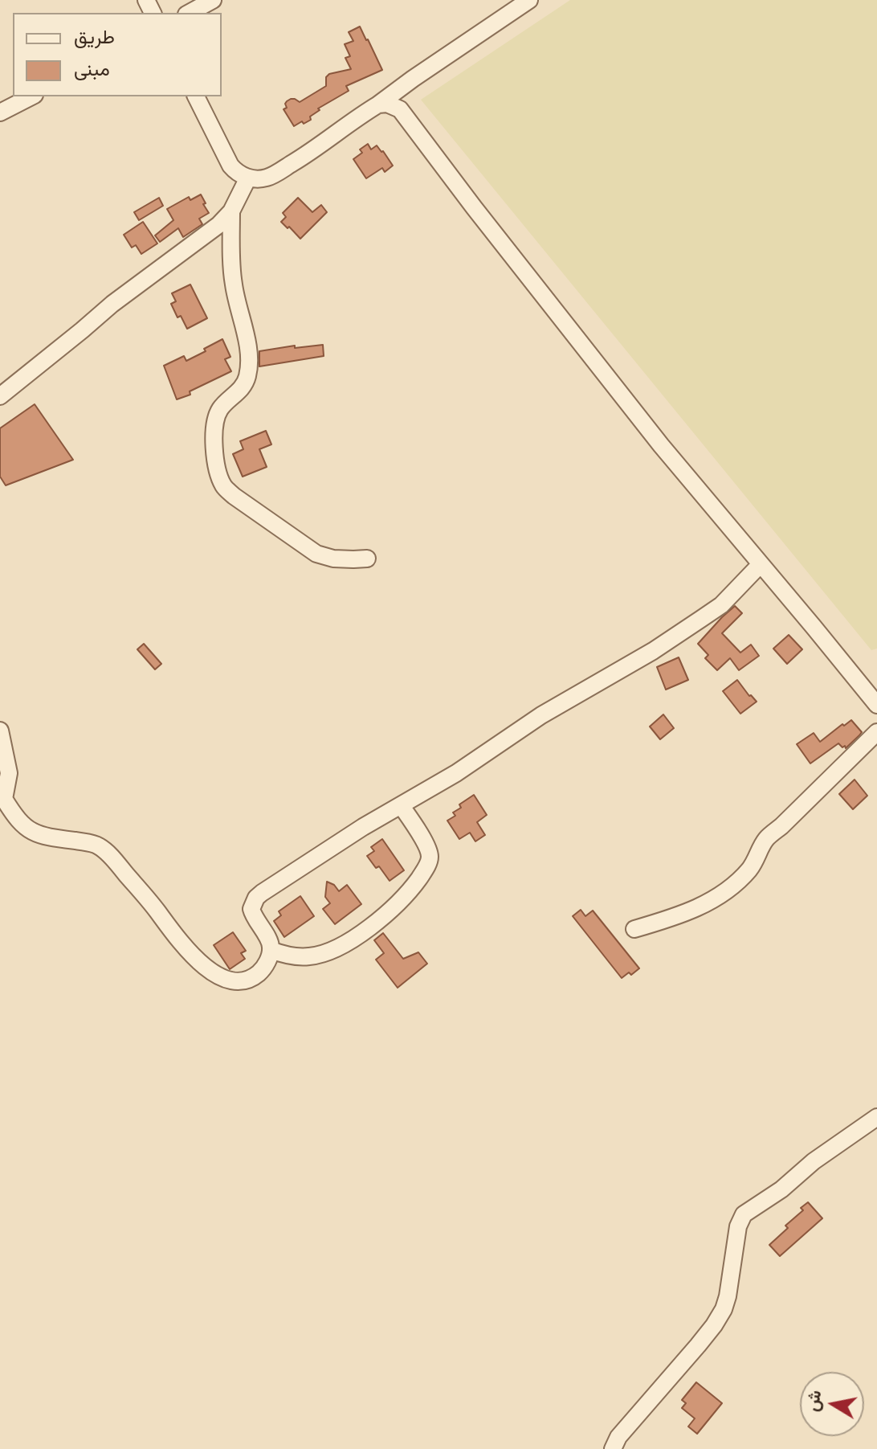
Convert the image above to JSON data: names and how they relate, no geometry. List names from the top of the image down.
{
  "legend": ["طريق", "مبنى"],
  "north": "left"
}
